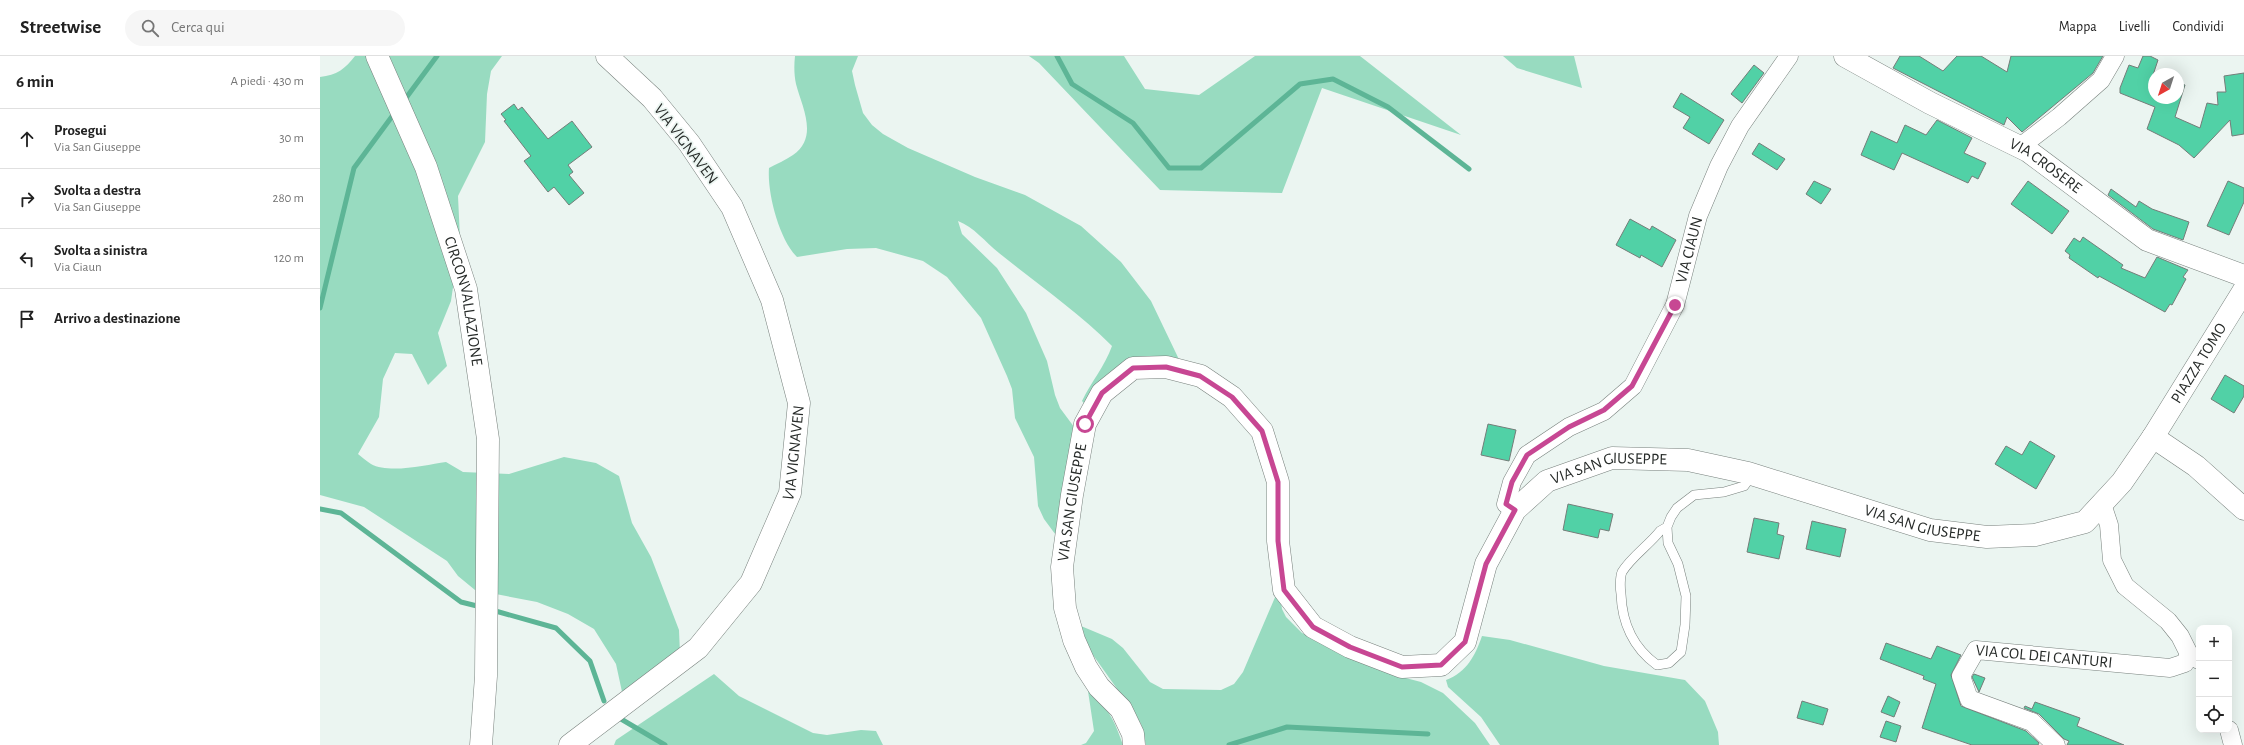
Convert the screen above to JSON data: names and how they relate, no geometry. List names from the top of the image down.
{
  "streets": {
    "main road": [
      "VIA VIGNAVEN",
      "VIA CROSERE",
      "CIRCONVALLAZIONE",
      "PIAZZA TOMO",
      "VIA SAN GIUSEPPE"
    ],
    "street": ["VIA CIAUN", "VIA COL DEI CANTURI"]
  },
  "crossings": [
    ["VIA CIAUN", "VIA SAN GIUSEPPE"],
    ["PIAZZA TOMO", "VIA SAN GIUSEPPE"],
    ["VIA SAN GIUSEPPE", "VIA COL DEI CANTURI"]
  ],
  "north": "bottom left",
  "page": {
    "header": "Streetwise",
    "search": "Cerca qui",
    "nav": ["Mappa", "Livelli", "Condividi"],
    "heading": ["6 min", "A piedi · 430 m"],
    "list": [
      ["Prosegui", "Via San Giuseppe", "30 m"],
      ["Svolta a destra", "Via San Giuseppe", "280 m"],
      ["Svolta a sinistra", "Via Ciaun", "120 m"],
      "Arrivo a destinazione"
    ],
    "map_buttons": ["+", "−"]
  }
}
